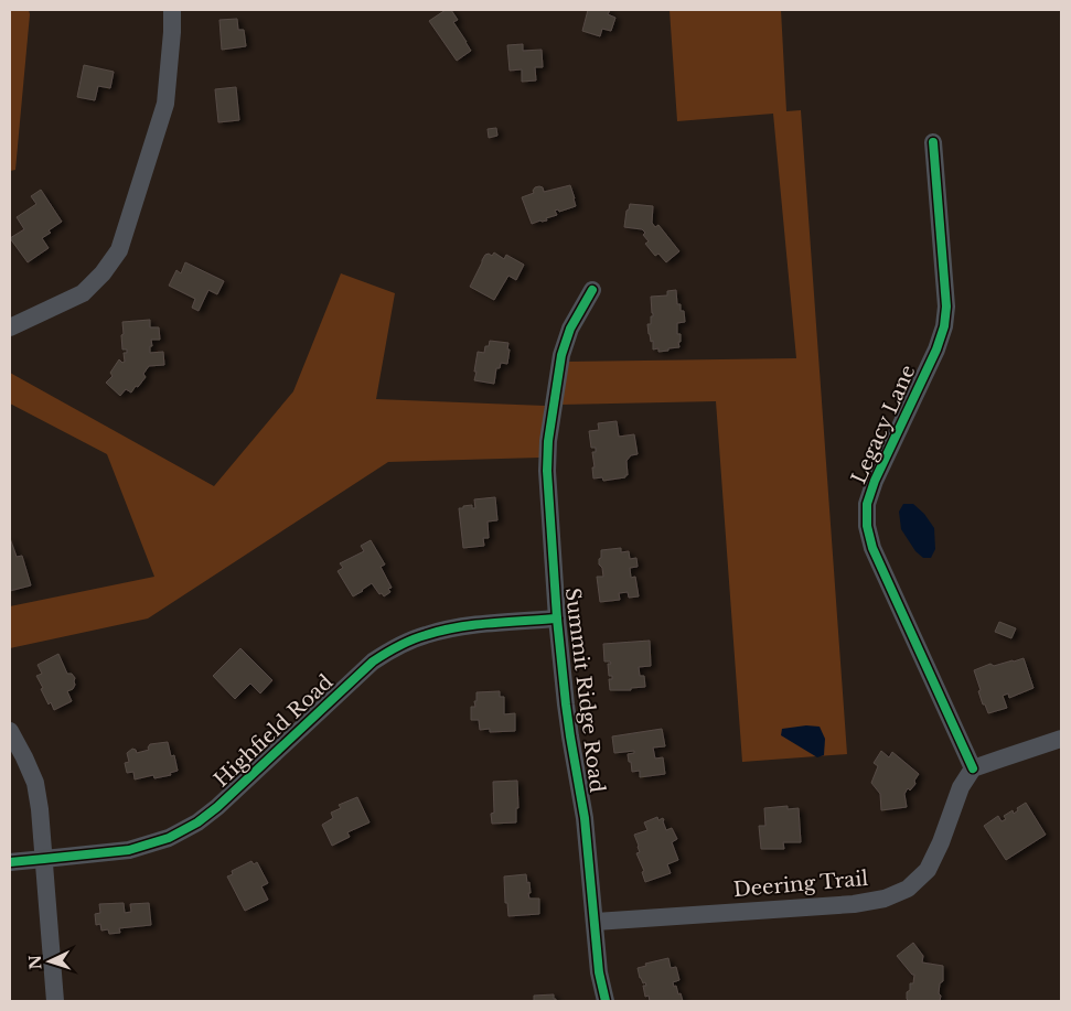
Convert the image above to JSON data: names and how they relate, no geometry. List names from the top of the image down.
{
  "streets": {
    "street": [
      "Legacy Lane",
      "Summit Ridge Road",
      "Highfield Road",
      "Deering Trail"
    ]
  },
  "crossings": [
    ["Legacy Lane", "Deering Trail"],
    ["Summit Ridge Road", "Highfield Road"],
    ["Summit Ridge Road", "Deering Trail"]
  ],
  "north": "left"
}
